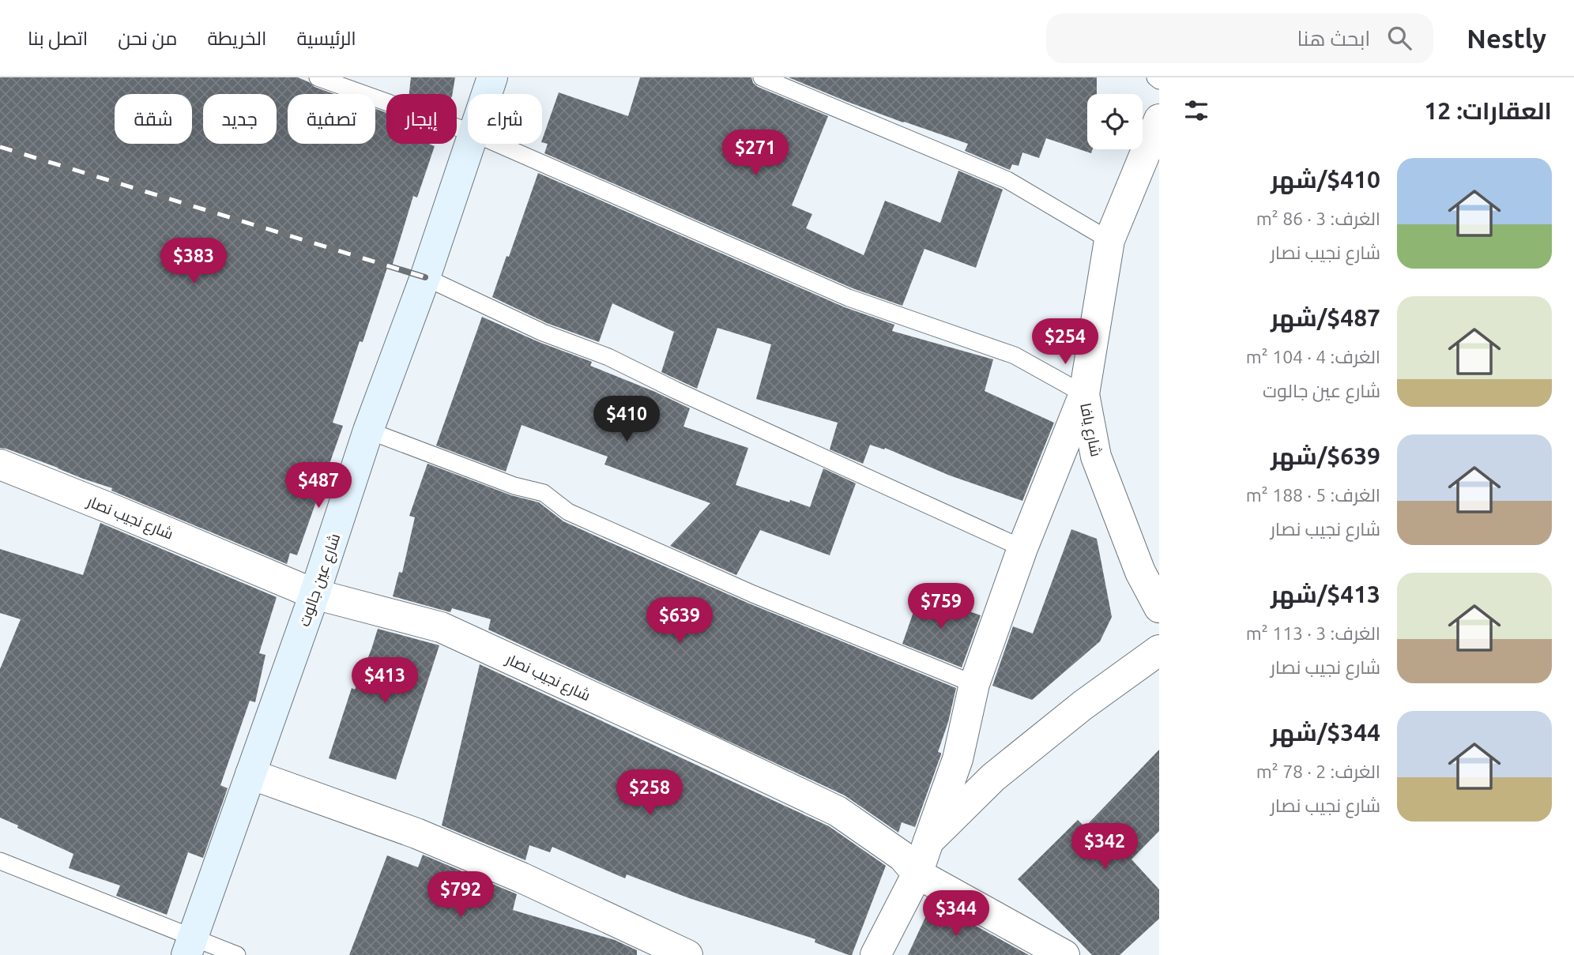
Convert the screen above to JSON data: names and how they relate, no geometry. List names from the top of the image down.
{
  "streets": {
    "street": ["شارع يافا", "شارع نجيب نصار", "شارع عين جالوت"]
  },
  "crossings": [
    ["شارع نجيب نصار", "شارع عين جالوت"]
  ],
  "page": {
    "header": "Nestly",
    "search": "ابحث هنا",
    "nav": [
      "الرئيسية",
      "الخريطة",
      "من نحن",
      "اتصل بنا"
    ],
    "heading": "العقارات: 12",
    "chip": [
      "شراء",
      "إيجار",
      "تصفية",
      "جديد",
      "شقة"
    ],
    "price": [
      "$271",
      "$383",
      "$254",
      "$410",
      "$487",
      "$759",
      "$639",
      "$413",
      "$258",
      "$342",
      "$792",
      "$344"
    ],
    "list": [
      {
        "name": "$410/شهر",
        "note": "الغرف: 3 · 86 m² · شارع نجيب نصار"
      },
      {
        "name": "$487/شهر",
        "note": "الغرف: 4 · 104 m² · شارع عين جالوت"
      },
      {
        "name": "$639/شهر",
        "note": "الغرف: 5 · 188 m² · شارع نجيب نصار"
      },
      {
        "name": "$413/شهر",
        "note": "الغرف: 3 · 113 m² · شارع نجيب نصار"
      },
      {
        "name": "$344/شهر",
        "note": "الغرف: 2 · 78 m² · شارع نجيب نصار"
      }
    ]
  }
}
